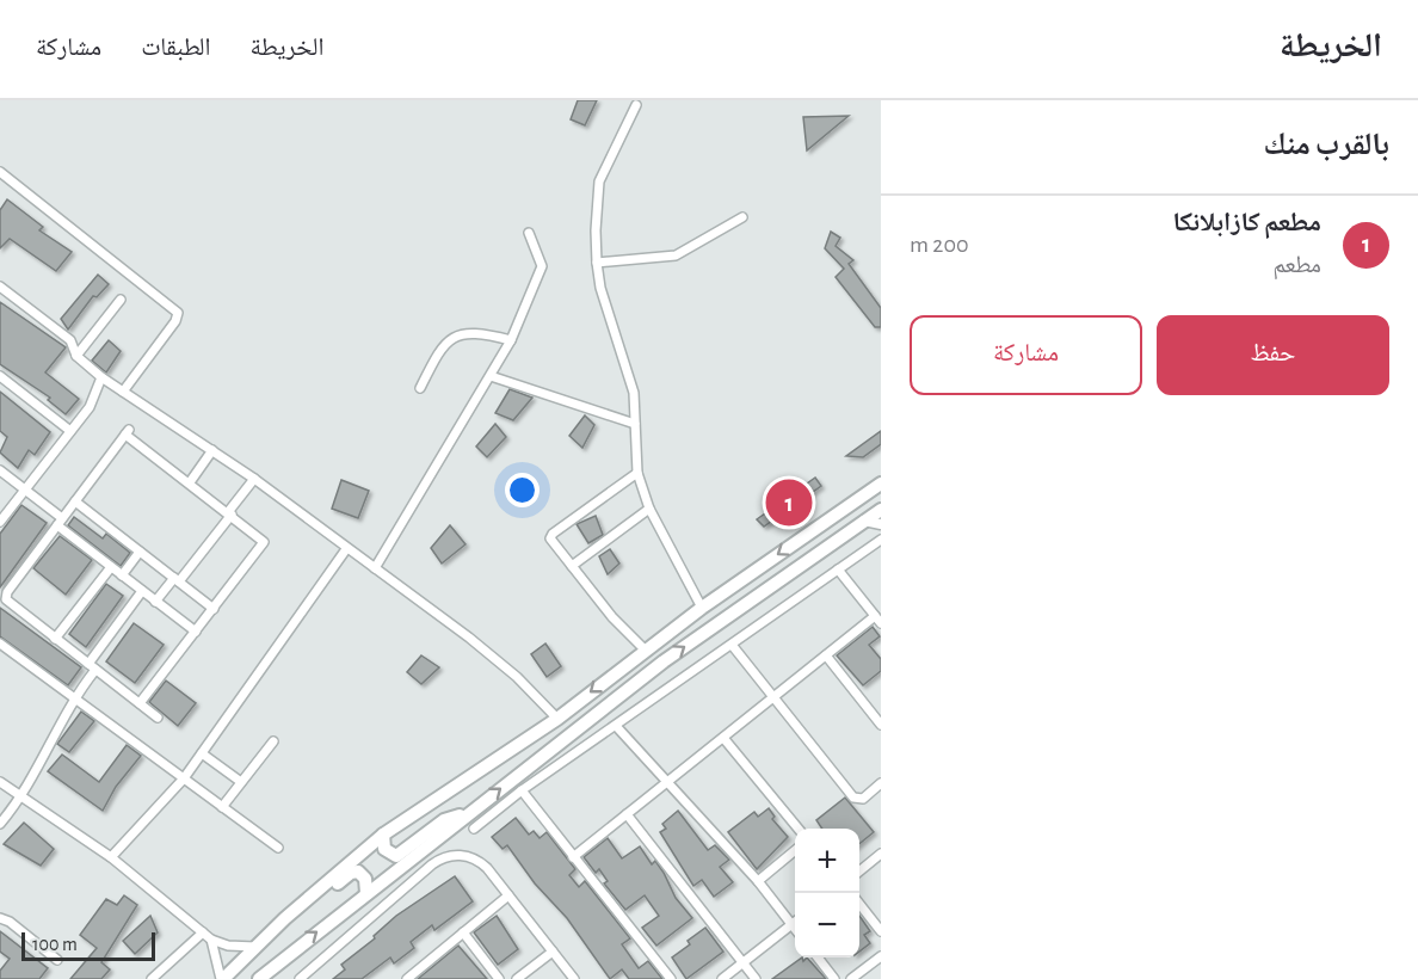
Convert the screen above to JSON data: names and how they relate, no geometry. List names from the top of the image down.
{
  "scale_bar": "100 m",
  "page": {
    "header": "الخريطة",
    "nav": ["الخريطة", "الطبقات", "مشاركة"],
    "heading": "بالقرب منك",
    "list": [
      {
        "mark": "1",
        "name": "مطعم كازابلانكا",
        "note": "مطعم",
        "value": "200 m"
      }
    ],
    "buttons": ["حفظ", "مشاركة"],
    "pins": "1",
    "map_buttons": ["+", "−"],
    "scale": "100 m"
  }
}
